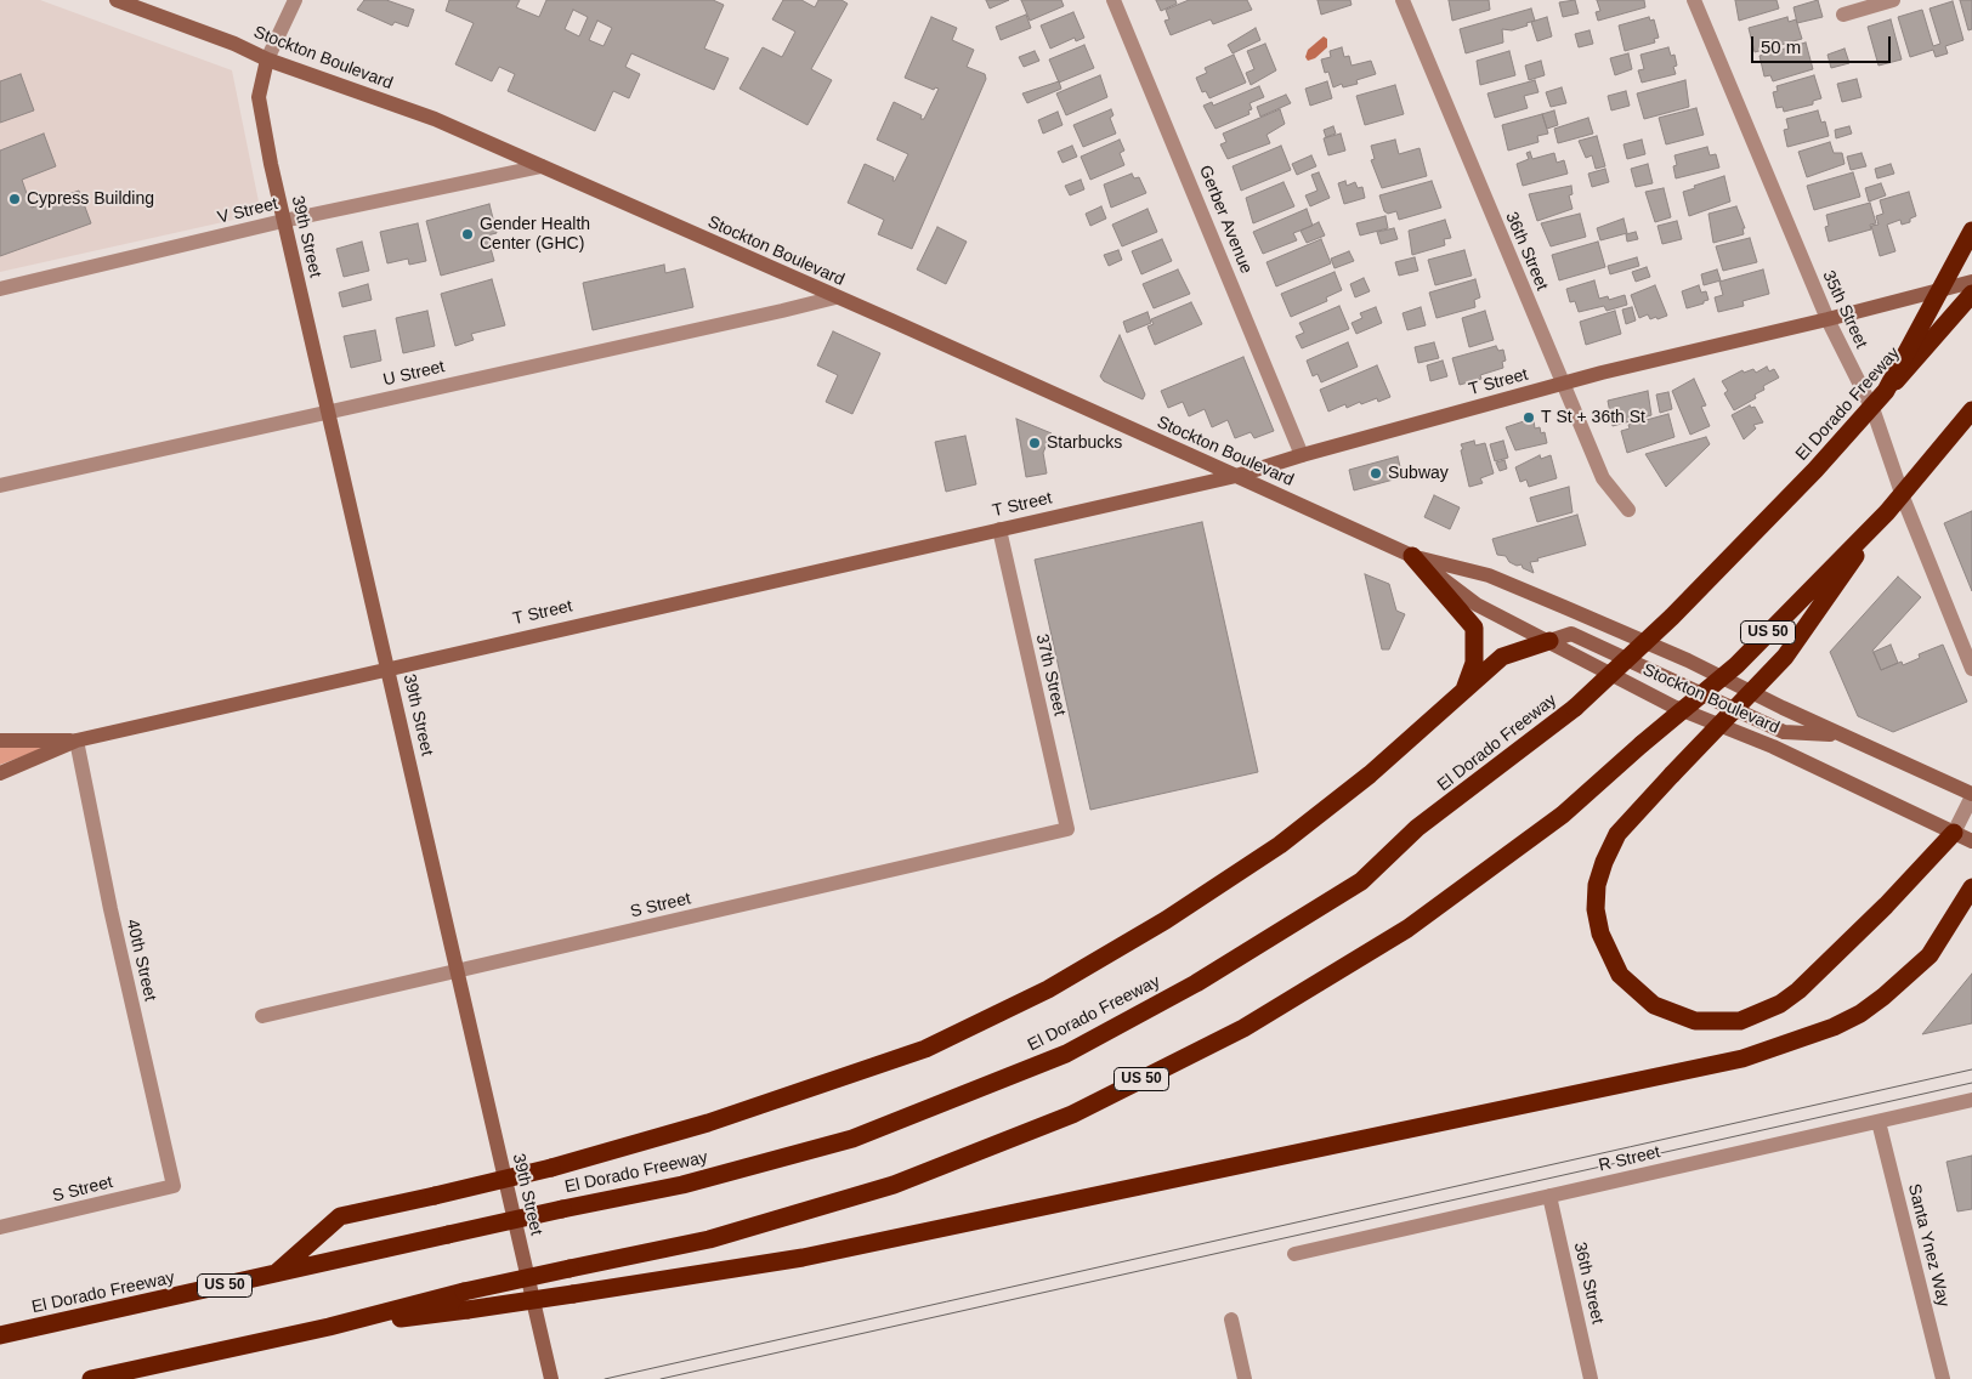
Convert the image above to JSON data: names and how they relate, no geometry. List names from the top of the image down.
{
  "streets": {
    "highway": ["El Dorado Freeway", "US 50"],
    "street": [
      "Stockton Boulevard",
      "V Street",
      "Gerber Avenue",
      "39th Street",
      "36th Street",
      "35th Street",
      "U Street",
      "T Street",
      "37th Street",
      "S Street",
      "40th Street",
      "R Street",
      "Santa Ynez Way"
    ]
  },
  "crossings": [
    ["Stockton Boulevard", "V Street"],
    ["Stockton Boulevard", "39th Street"],
    ["Stockton Boulevard", "U Street"],
    ["Stockton Boulevard", "T Street"],
    ["V Street", "39th Street"],
    ["Gerber Avenue", "T Street"],
    ["39th Street", "U Street"],
    ["39th Street", "T Street"],
    ["39th Street", "S Street"],
    ["36th Street", "T Street"],
    ["36th Street", "R Street"],
    ["35th Street", "T Street"],
    ["T Street", "37th Street"],
    ["T Street", "40th Street"],
    ["37th Street", "S Street"],
    ["S Street", "40th Street"],
    ["R Street", "Santa Ynez Way"]
  ],
  "places": [
    "Cypress Building",
    "Gender Health Center (GHC)",
    "T St + 36th St",
    "Starbucks",
    "Subway"
  ],
  "scale_bar": "50 m"
}
